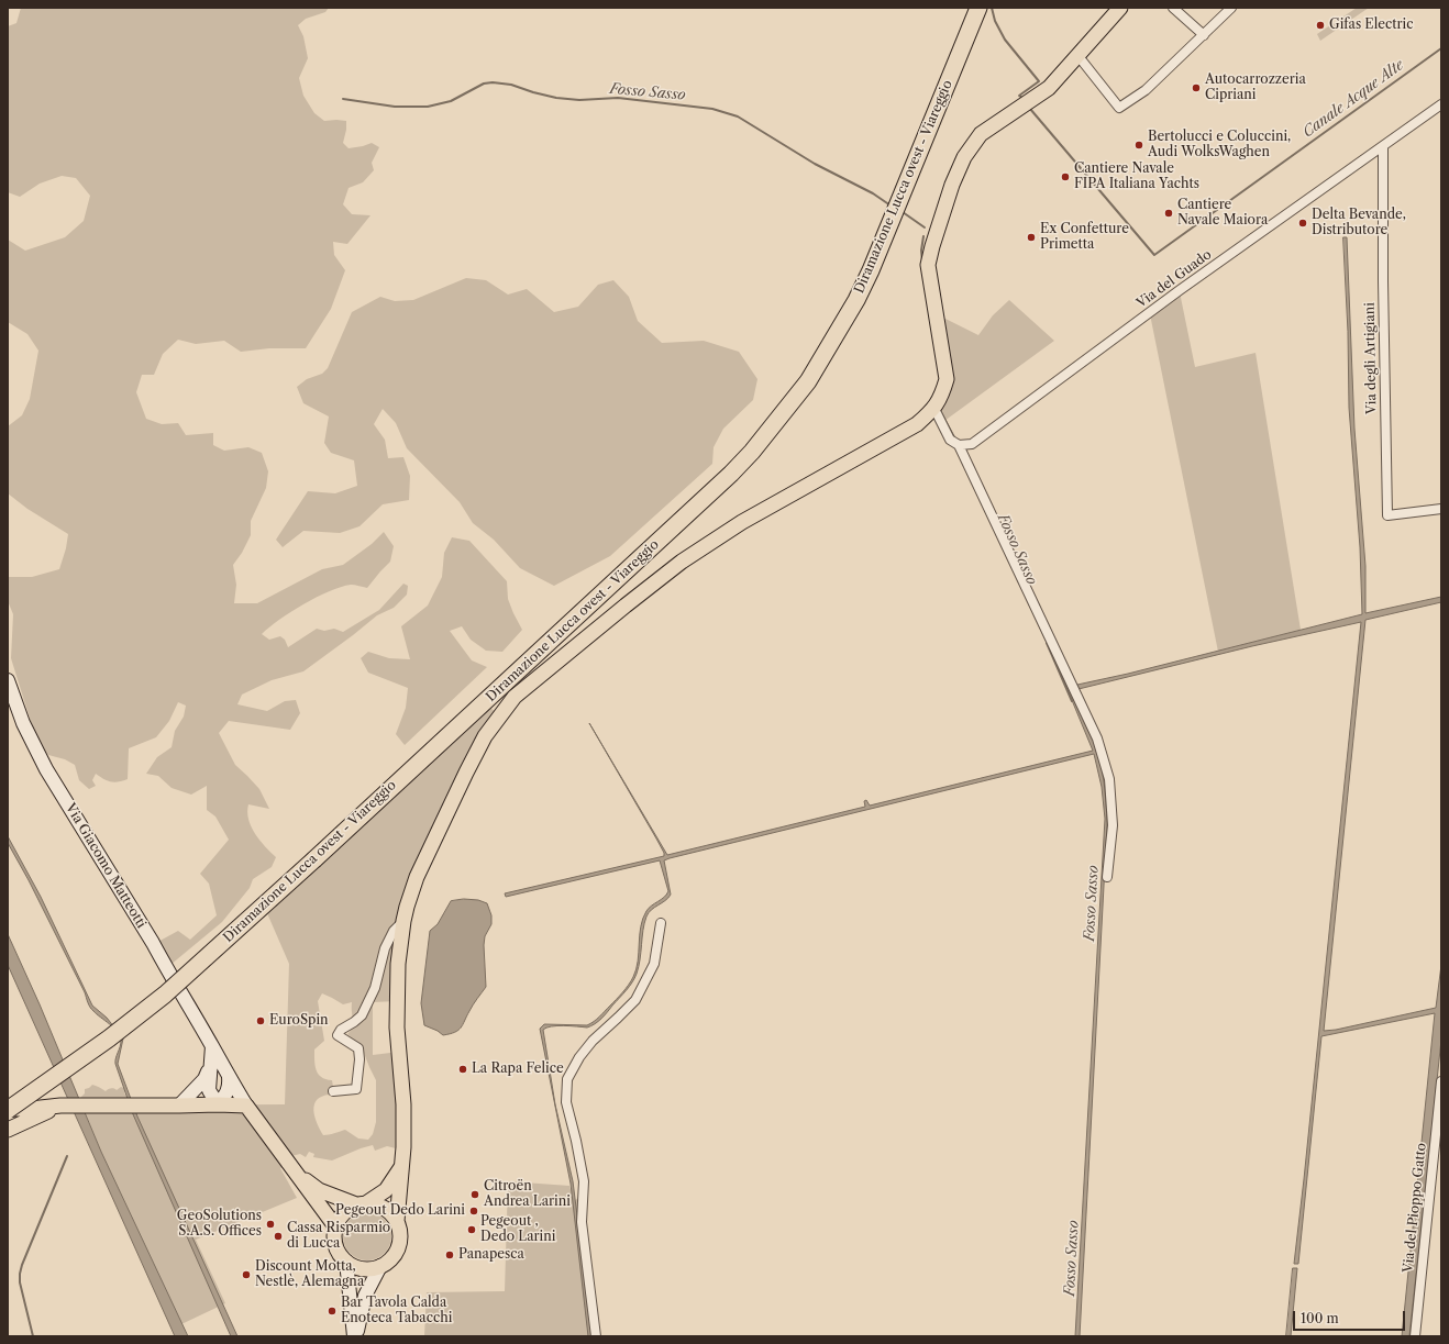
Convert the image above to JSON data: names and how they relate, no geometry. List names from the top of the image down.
{
  "streets": {
    "highway": ["Diramazione Lucca ovest - Viareggio"],
    "main road": ["Via Giacomo Matteotti"],
    "street": ["Via del Guado", "Via degli Artigiani", "Via del Pioppo Gatto"]
  },
  "crossings": [
    ["Via del Guado", "Via degli Artigiani"]
  ],
  "water": ["Fosso Sasso", "Canale Acque Alte"],
  "places": [
    "Gifas Electric",
    "Autocarrozzeria Cipriani",
    "Bertolucci e Coluccini, Audi WolksWaghen",
    "Cantiere Navale FIPA Italiana Yachts",
    "Cantiere Navale Maiora",
    "Delta Bevande, Distributore",
    "Ex Confetture Primetta",
    "EuroSpin",
    "La Rapa Felice",
    "Citroën Andrea Larini",
    "Pegeout Dedo Larini",
    "GeoSolutions S.A.S. Offices",
    "Pegeout , Dedo Larini",
    "Cassa Risparmio di Lucca",
    "Panapesca",
    "Discount Motta, Nestlè, Alemagna",
    "Bar Tavola Calda Enoteca Tabacchi"
  ],
  "scale_bar": "100 m"
}
